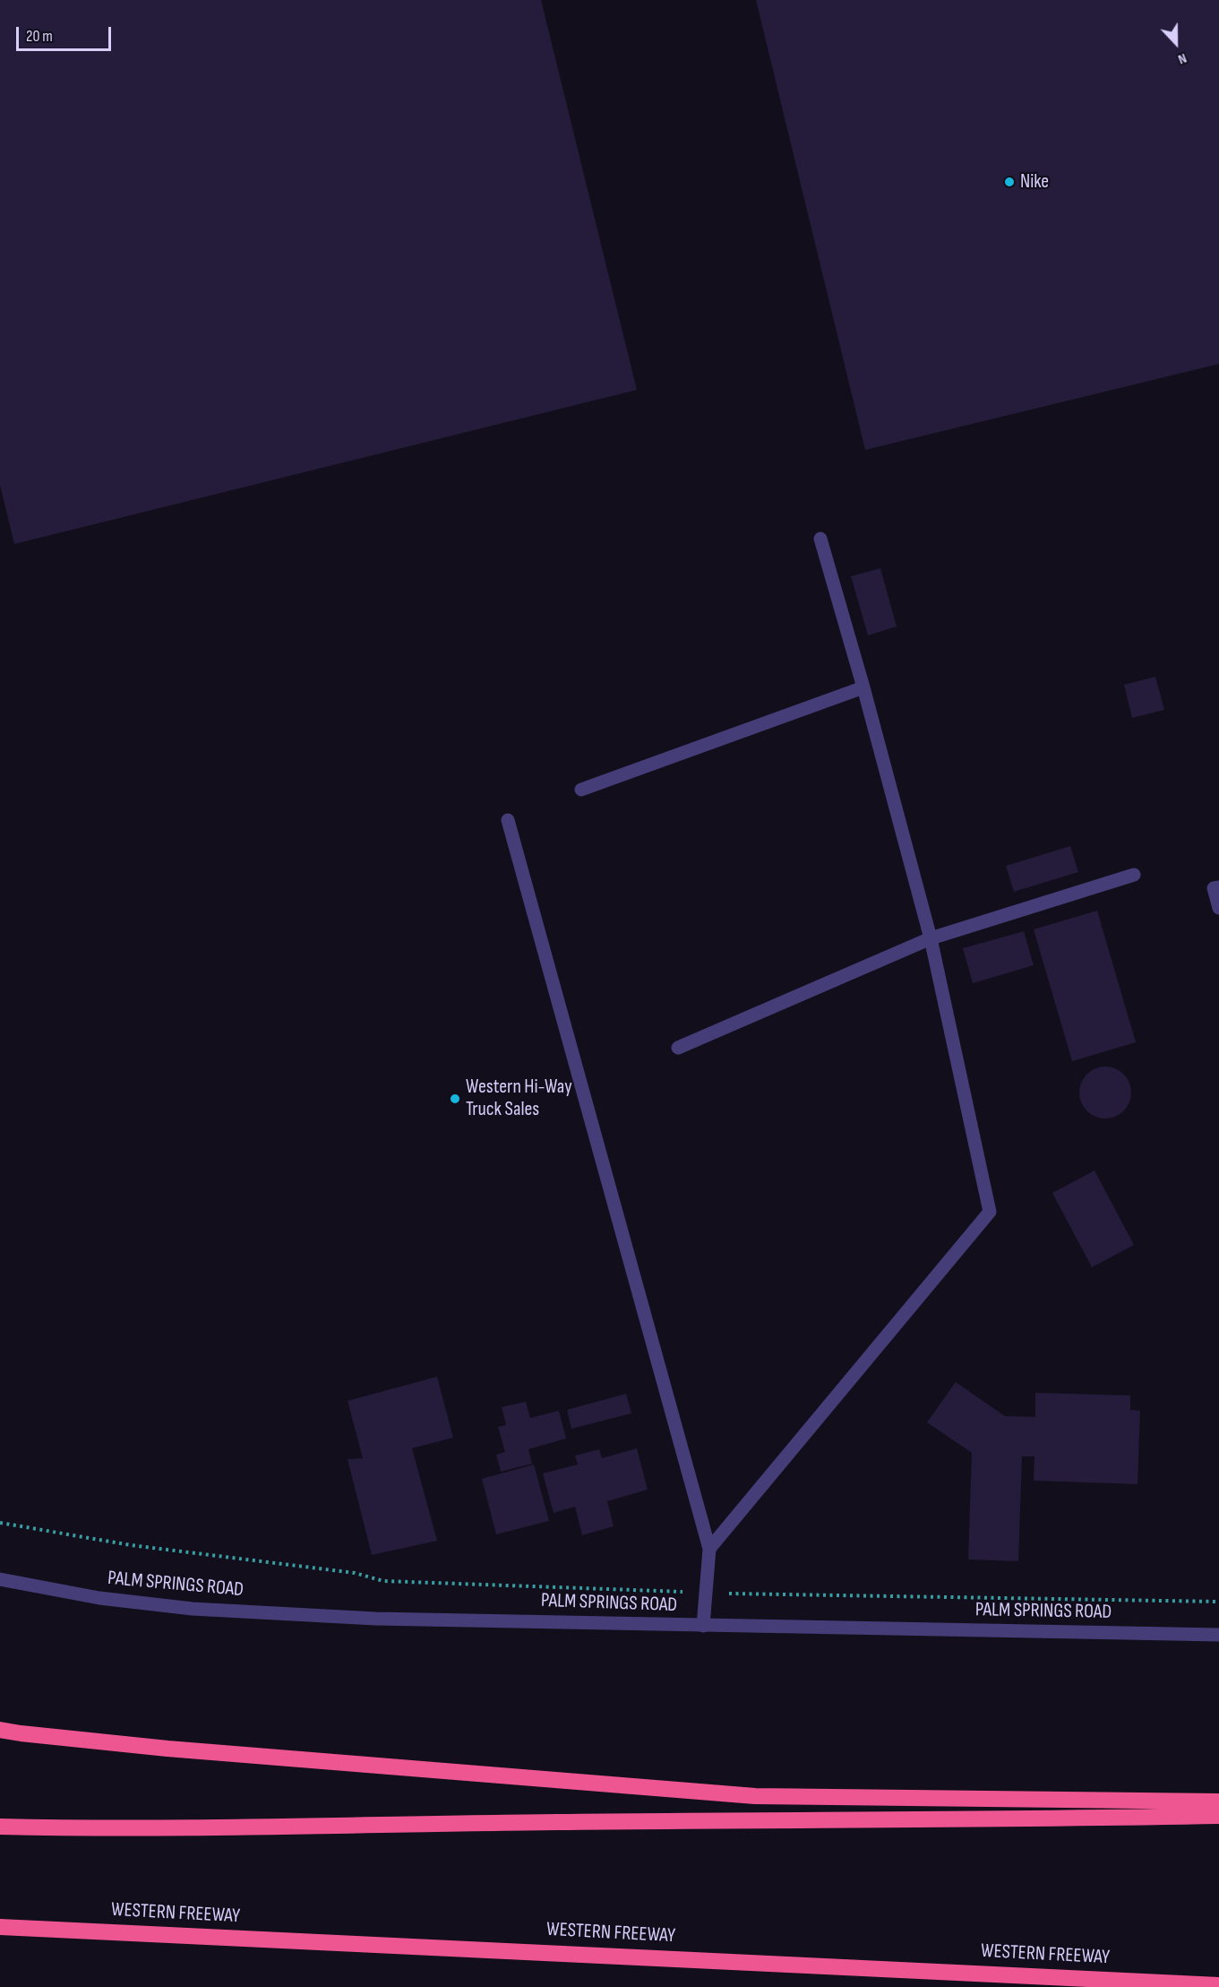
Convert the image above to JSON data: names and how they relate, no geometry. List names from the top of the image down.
{
  "streets": {
    "highway": ["WESTERN FREEWAY"],
    "street": ["PALM SPRINGS ROAD"]
  },
  "places": ["Nike", "Western Hi-Way Truck Sales"],
  "scale_bar": "20 m",
  "north": "bottom"
}
